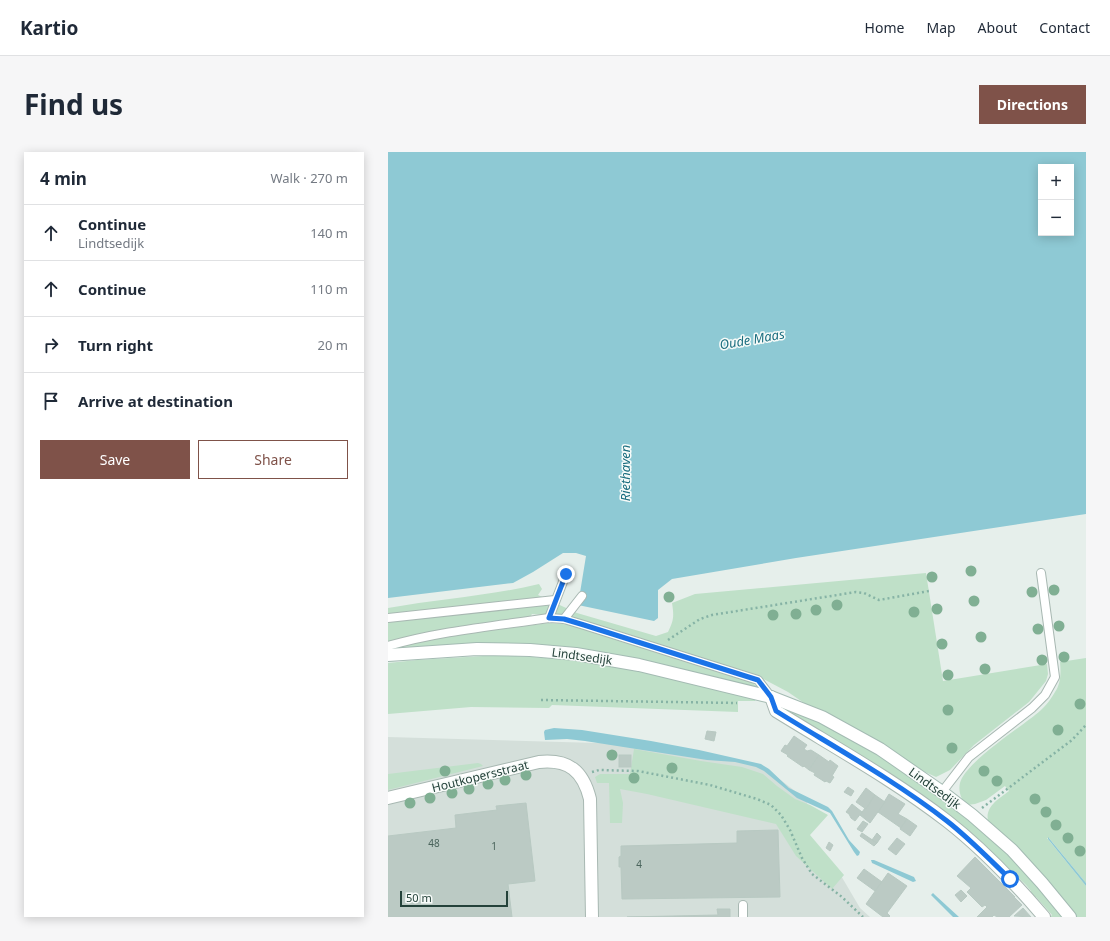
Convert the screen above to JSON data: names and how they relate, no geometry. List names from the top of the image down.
{
  "streets": {
    "street": ["Lindtsedijk", "Houtkopersstraat"]
  },
  "water": ["Oude Maas", "Riethaven"],
  "house_numbers": ["48", "1", "4"],
  "scale_bar": "50 m",
  "page": {
    "header": "Kartio",
    "nav": [
      "Home",
      "Map",
      "About",
      "Contact"
    ],
    "title": "Find us",
    "buttons": [
      "Directions",
      ["Save", "Share"]
    ],
    "heading": ["4 min", "Walk · 270 m"],
    "map_buttons": ["+", "−"],
    "list": [
      ["Continue", "Lindtsedijk", "140 m"],
      ["Continue", "110 m"],
      ["Turn right", "20 m"],
      "Arrive at destination"
    ],
    "scale": "50 m"
  }
}
